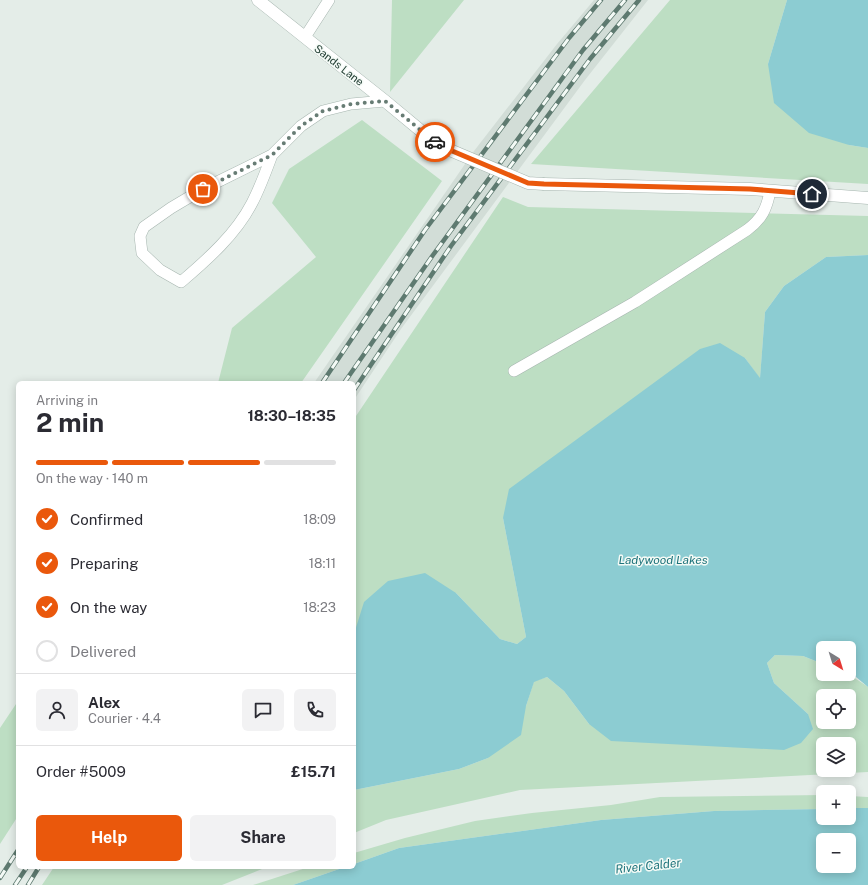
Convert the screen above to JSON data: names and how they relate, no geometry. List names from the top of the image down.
{
  "streets": {
    "street": ["Sands Lane"]
  },
  "water": ["Ladywood Lakes", "River Calder"],
  "north": "bottom right",
  "page": {
    "heading": ["2 min", "Arriving in", "18:30–18:35"],
    "panel": [
      "Alex",
      "Courier · 4.4",
      "Order #5009",
      "£15.71"
    ],
    "bar": "On the way · 140 m",
    "list": [
      ["Confirmed", "18:09"],
      ["Preparing", "18:11"],
      ["On the way", "18:23"],
      "Delivered"
    ],
    "map_buttons": ["+", "−"],
    "buttons": ["Help", "Share"]
  }
}
